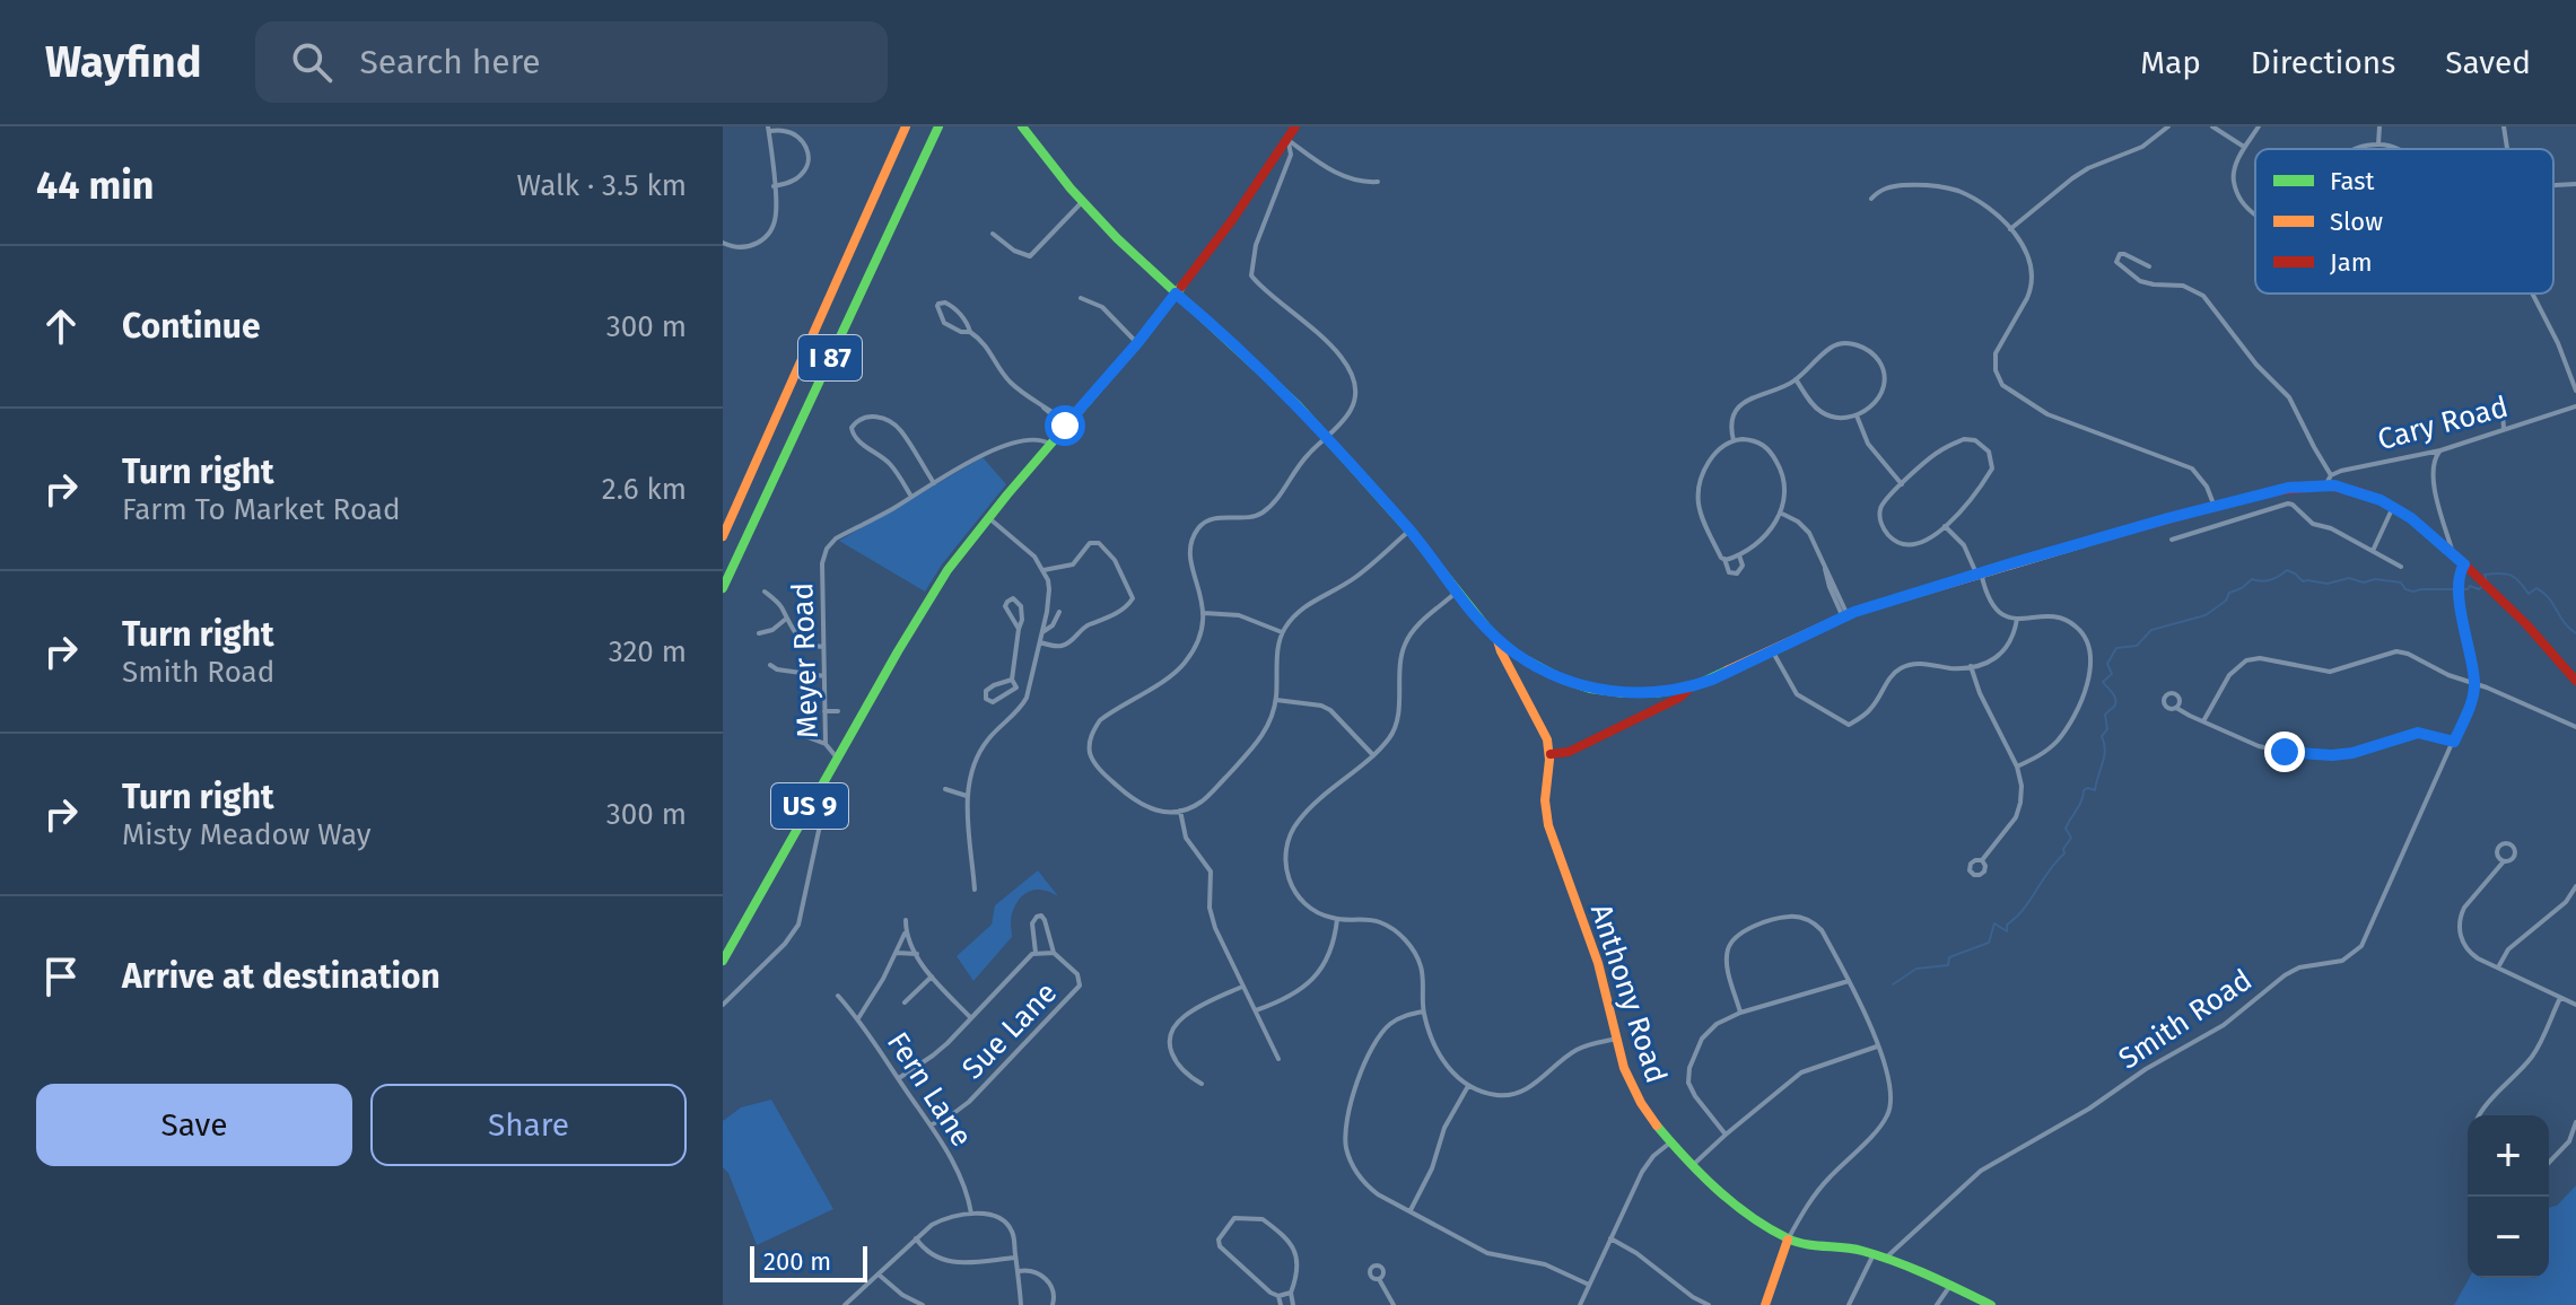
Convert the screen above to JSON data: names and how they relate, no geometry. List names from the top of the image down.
{
  "streets": {
    "main road": ["I 87", "US 9", "Anthony Road"],
    "street": [
      "Cary Road",
      "Meyer Road",
      "Smith Road",
      "Sue Lane",
      "Fern Lane"
    ]
  },
  "crossings": [
    ["Meyer Road", "US 9"],
    ["Sue Lane", "Fern Lane"]
  ],
  "legend": ["Fast", "Slow", "Jam"],
  "scale_bar": "200 m",
  "page": {
    "header": "Wayfind",
    "search": "Search here",
    "nav": ["Map", "Directions", "Saved"],
    "heading": ["44 min", "Walk · 3.5 km"],
    "list": [
      ["Continue", "300 m"],
      ["Turn right", "Farm To Market Road", "2.6 km"],
      ["Turn right", "Smith Road", "320 m"],
      ["Turn right", "Misty Meadow Way", "300 m"],
      "Arrive at destination"
    ],
    "buttons": ["Save", "Share"],
    "map_buttons": ["+", "−"],
    "scale": "200 m"
  }
}
